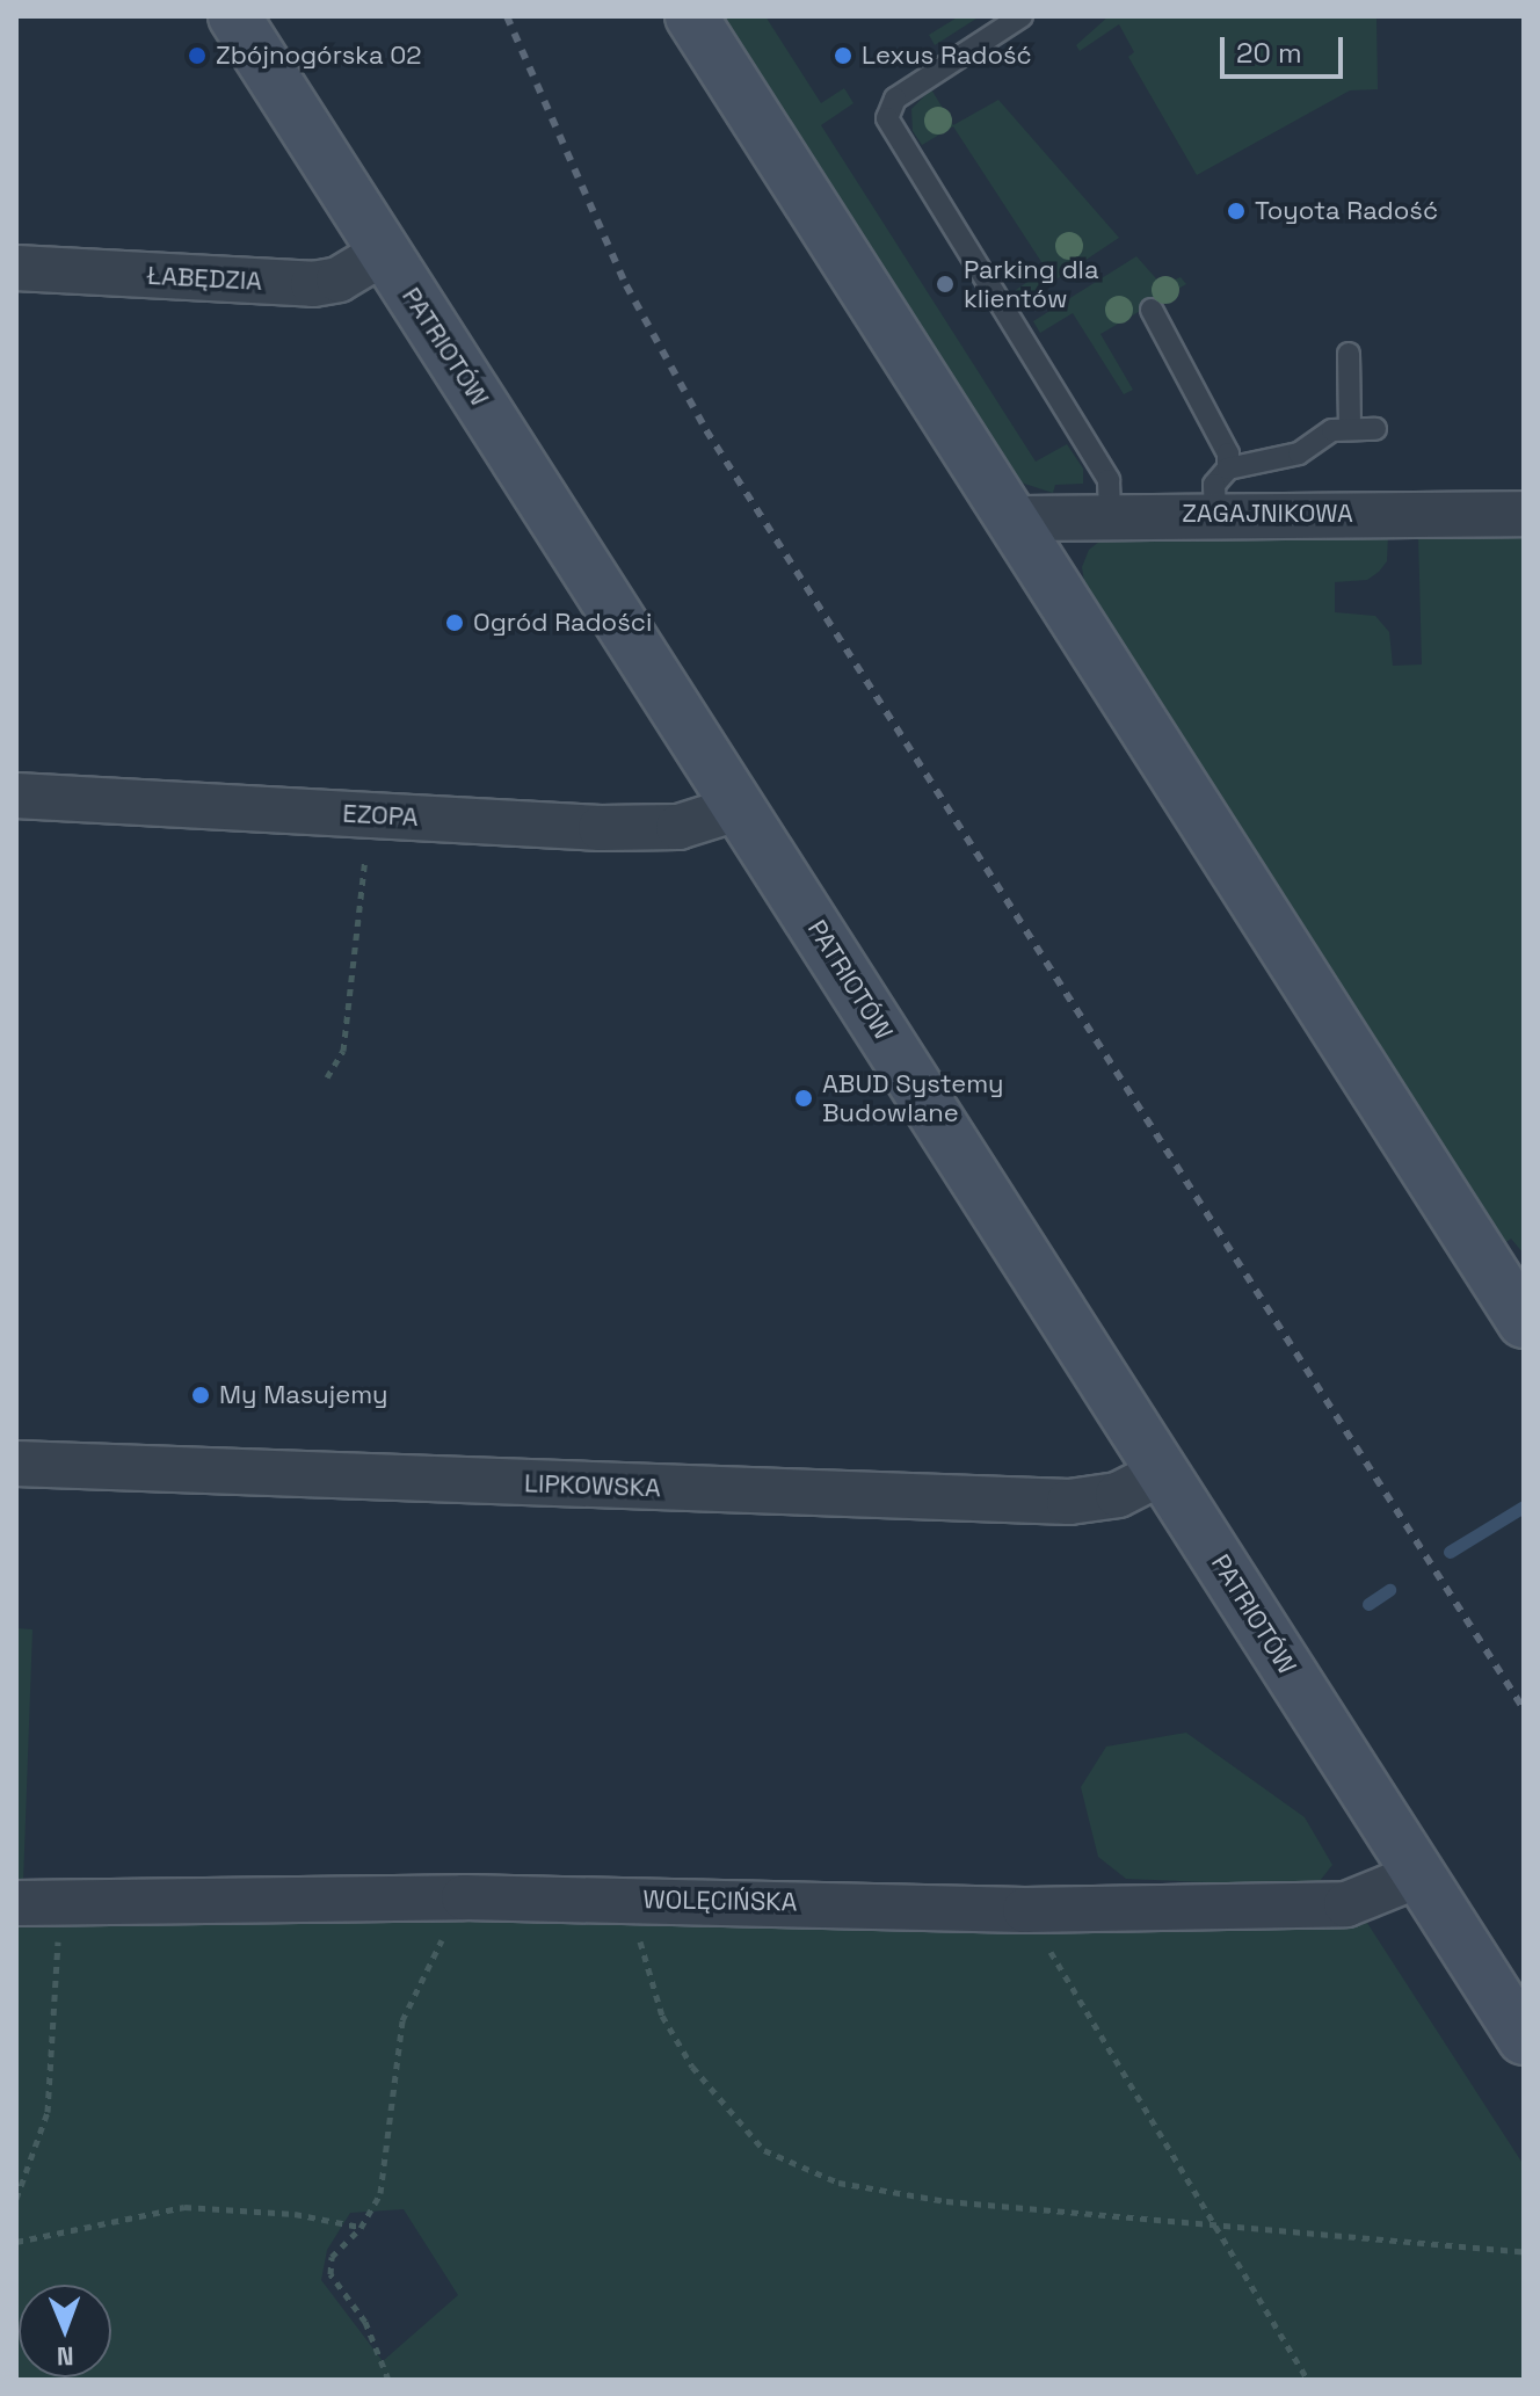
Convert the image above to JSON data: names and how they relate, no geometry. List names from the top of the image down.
{
  "streets": {
    "main road": ["PATRIOTÓW"],
    "street": [
      "ŁABĘDZIA",
      "ZAGAJNIKOWA",
      "EZOPA",
      "LIPKOWSKA",
      "WOLĘCIŃSKA"
    ]
  },
  "crossings": [
    ["ŁABĘDZIA", "PATRIOTÓW"],
    ["PATRIOTÓW", "EZOPA"],
    ["PATRIOTÓW", "LIPKOWSKA"],
    ["PATRIOTÓW", "WOLĘCIŃSKA"]
  ],
  "places": [
    "Zbójnogórska 02",
    "Lexus Radość",
    "Toyota Radość",
    "Parking dla klientów",
    "Ogród Radości",
    "ABUD Systemy Budowlane",
    "My Masujemy"
  ],
  "scale_bar": "20 m",
  "north": "bottom"
}
